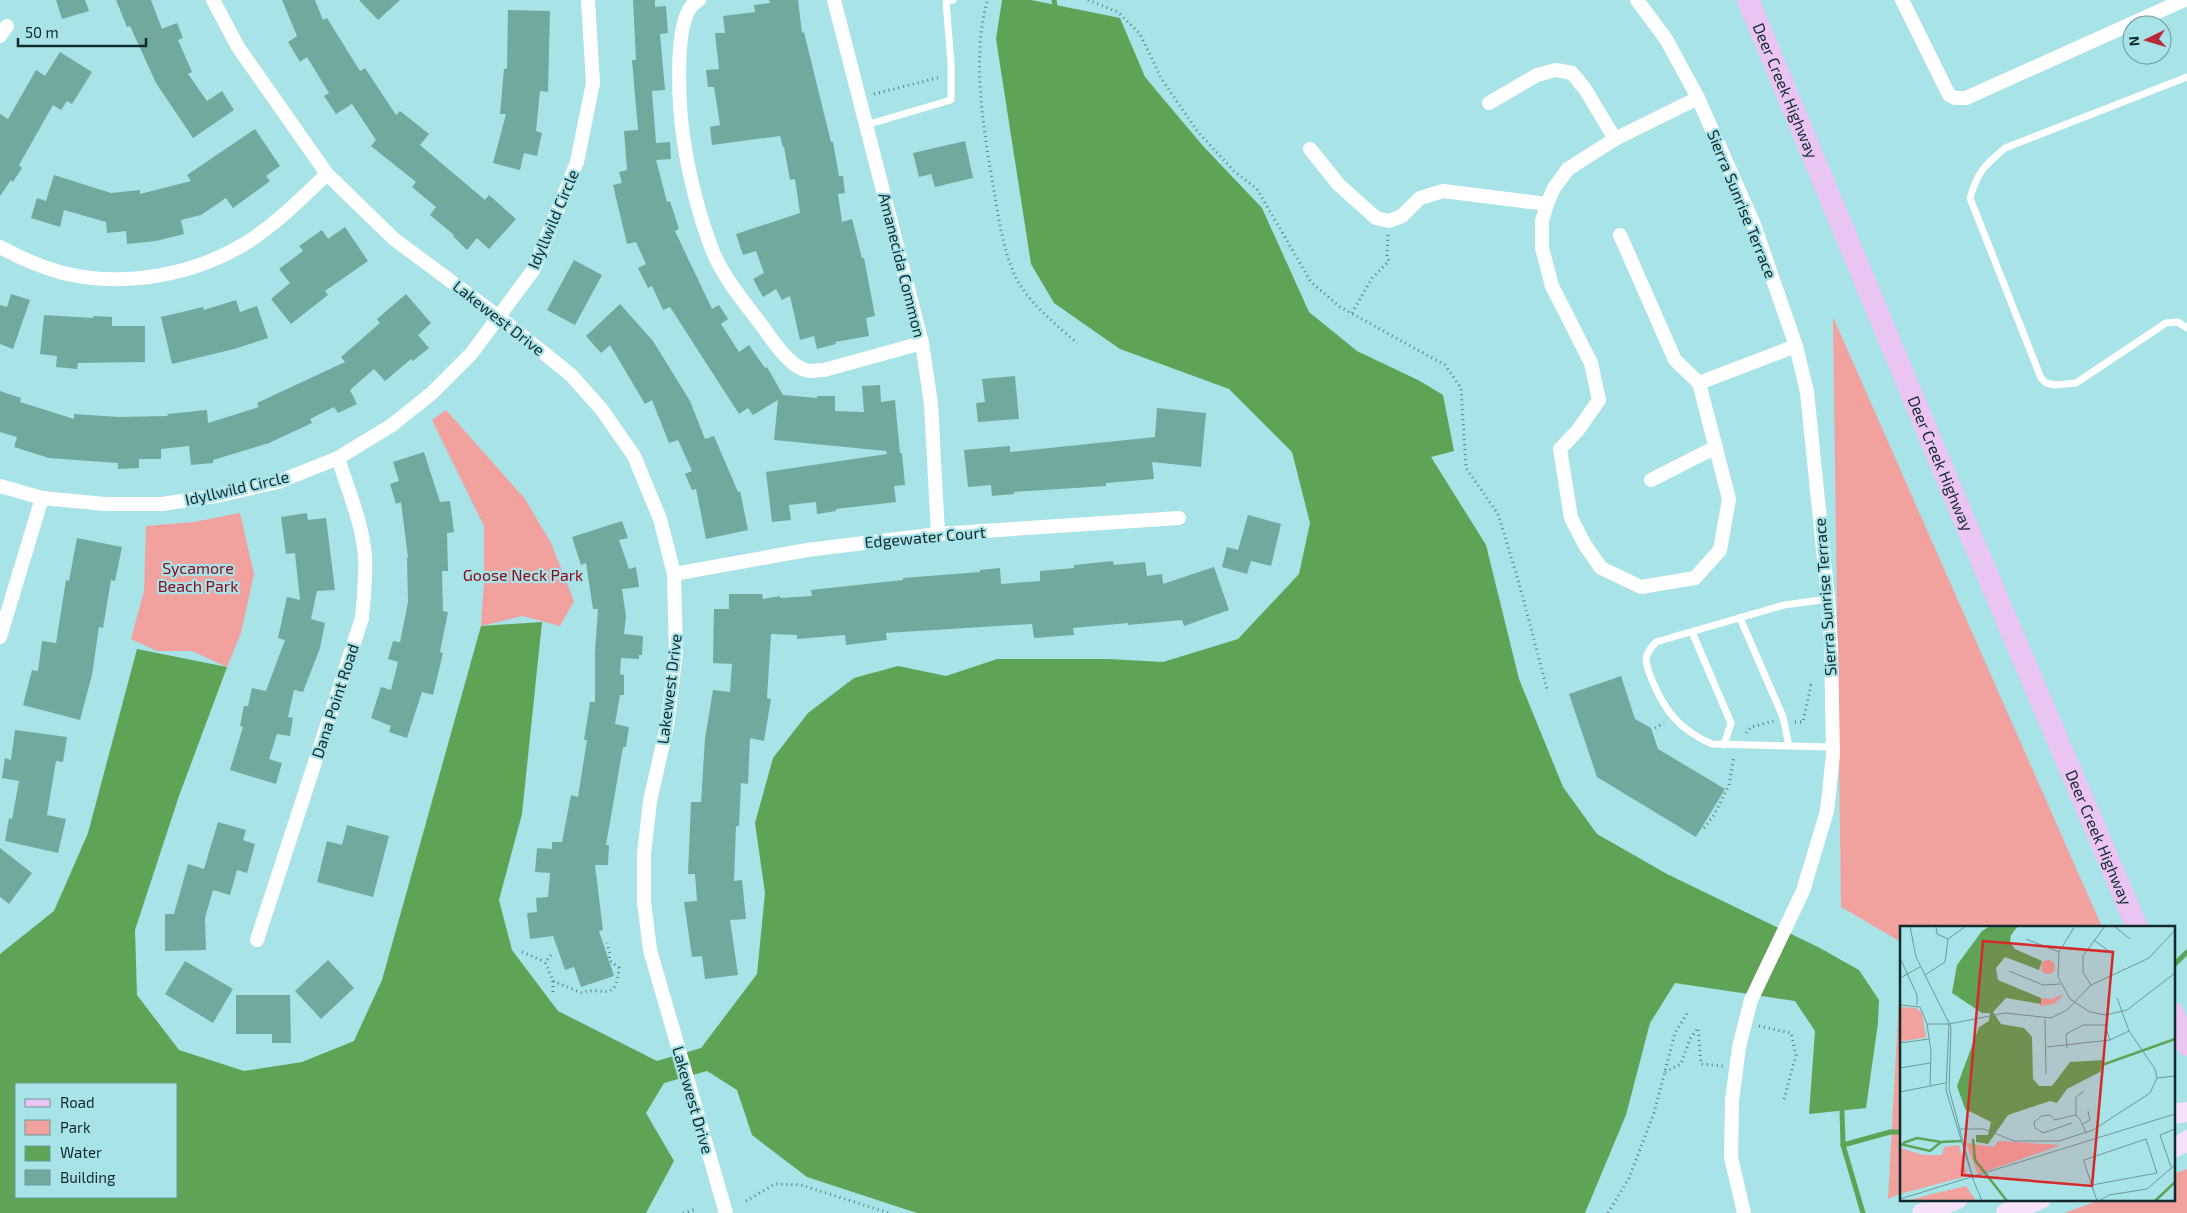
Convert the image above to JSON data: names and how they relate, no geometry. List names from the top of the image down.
{
  "streets": {
    "main road": ["Deer Creek Highway"],
    "street": [
      "Sierra Sunrise Terrace",
      "Idyllwild Circle",
      "Amanecida Common",
      "Lakewest Drive",
      "Edgewater Court",
      "Dana Point Road"
    ]
  },
  "crossings": [
    ["Idyllwild Circle", "Lakewest Drive"],
    ["Idyllwild Circle", "Dana Point Road"],
    ["Amanecida Common", "Edgewater Court"],
    ["Lakewest Drive", "Edgewater Court"]
  ],
  "parks": ["Sycamore Beach Park", "Goose Neck Park"],
  "legend": [
    "Road",
    "Park",
    "Water",
    "Building"
  ],
  "scale_bar": "50 m",
  "north": "left"
}
